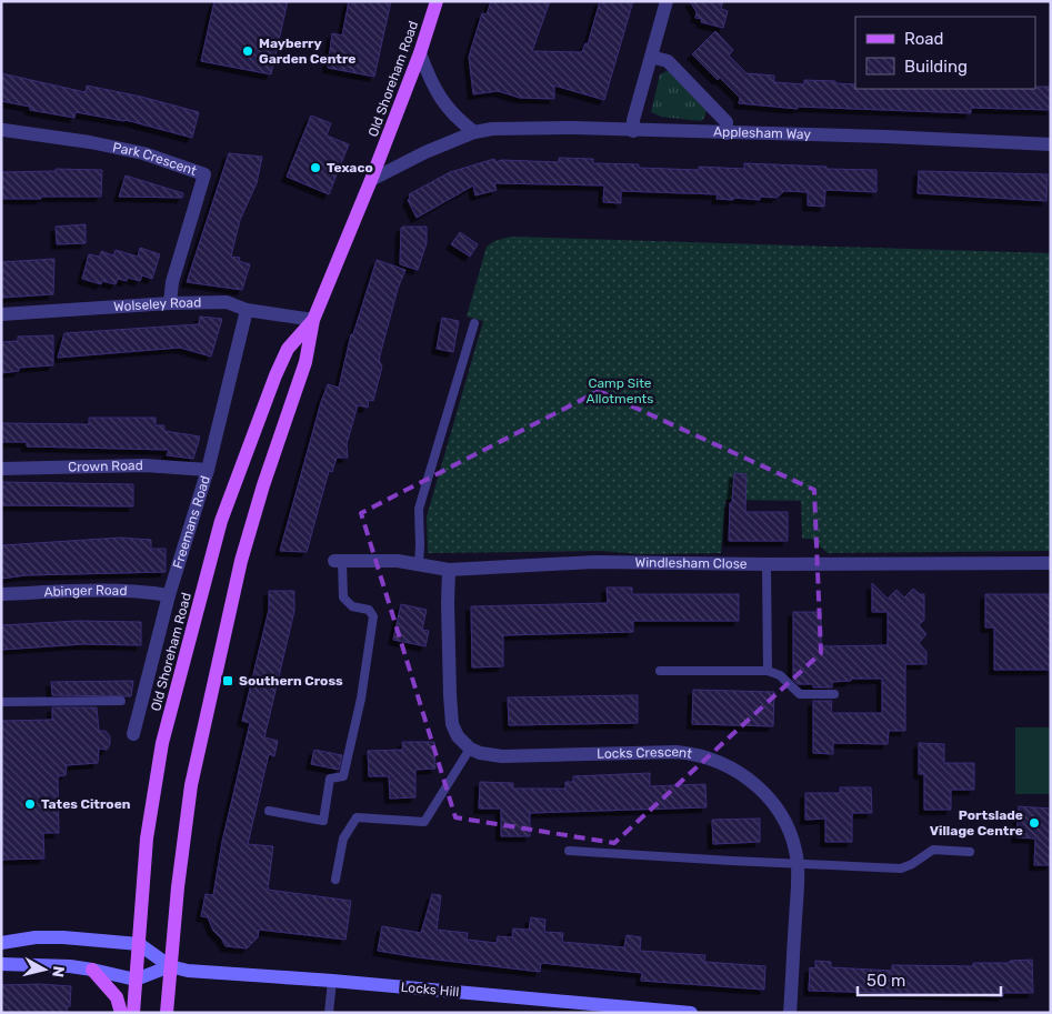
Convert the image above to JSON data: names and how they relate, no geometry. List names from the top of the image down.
{
  "streets": {
    "main road": ["Old Shoreham Road"],
    "street": [
      "Applesham Way",
      "Park Crescent",
      "Wolseley Road",
      "Crown Road",
      "Freemans Road",
      "Windlesham Close",
      "Abinger Road",
      "Locks Crescent",
      "Locks Hill"
    ]
  },
  "crossings": [
    ["Old Shoreham Road", "Applesham Way"],
    ["Old Shoreham Road", "Wolseley Road"],
    ["Old Shoreham Road", "Locks Hill"],
    ["Park Crescent", "Wolseley Road"],
    ["Wolseley Road", "Freemans Road"],
    ["Crown Road", "Freemans Road"],
    ["Freemans Road", "Abinger Road"]
  ],
  "parks": ["Camp Site Allotments"],
  "places": {
    "other": [
      "Mayberry Garden Centre",
      "Texaco",
      "Tates Citroen",
      "Portslade Village Centre"
    ],
    "transit": ["Southern Cross"]
  },
  "legend": ["Road", "Building"],
  "scale_bar": "50 m",
  "north": "right"
}
